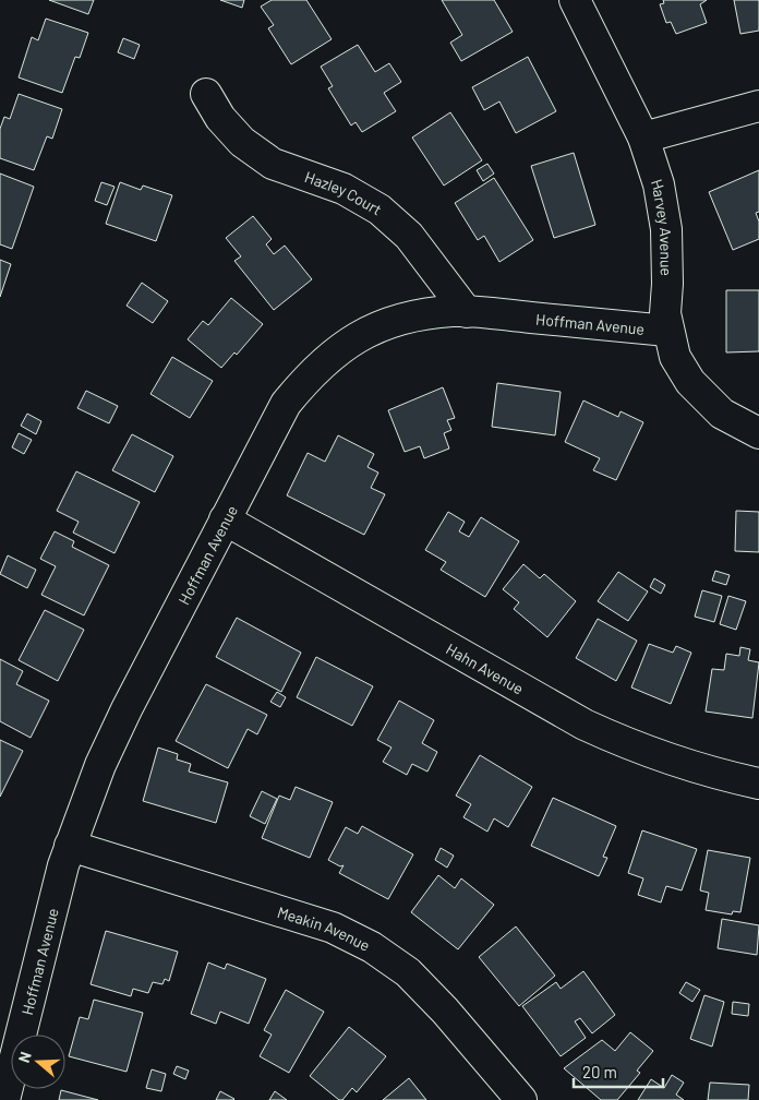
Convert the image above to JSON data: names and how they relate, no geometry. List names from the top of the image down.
{
  "streets": {
    "street": [
      "Hazley Court",
      "Harvey Avenue",
      "Hoffman Avenue",
      "Hahn Avenue",
      "Meakin Avenue"
    ]
  },
  "crossings": [
    ["Hazley Court", "Hoffman Avenue"],
    ["Harvey Avenue", "Hoffman Avenue"],
    ["Hoffman Avenue", "Hahn Avenue"],
    ["Hoffman Avenue", "Meakin Avenue"]
  ],
  "scale_bar": "20 m",
  "north": "left"
}
